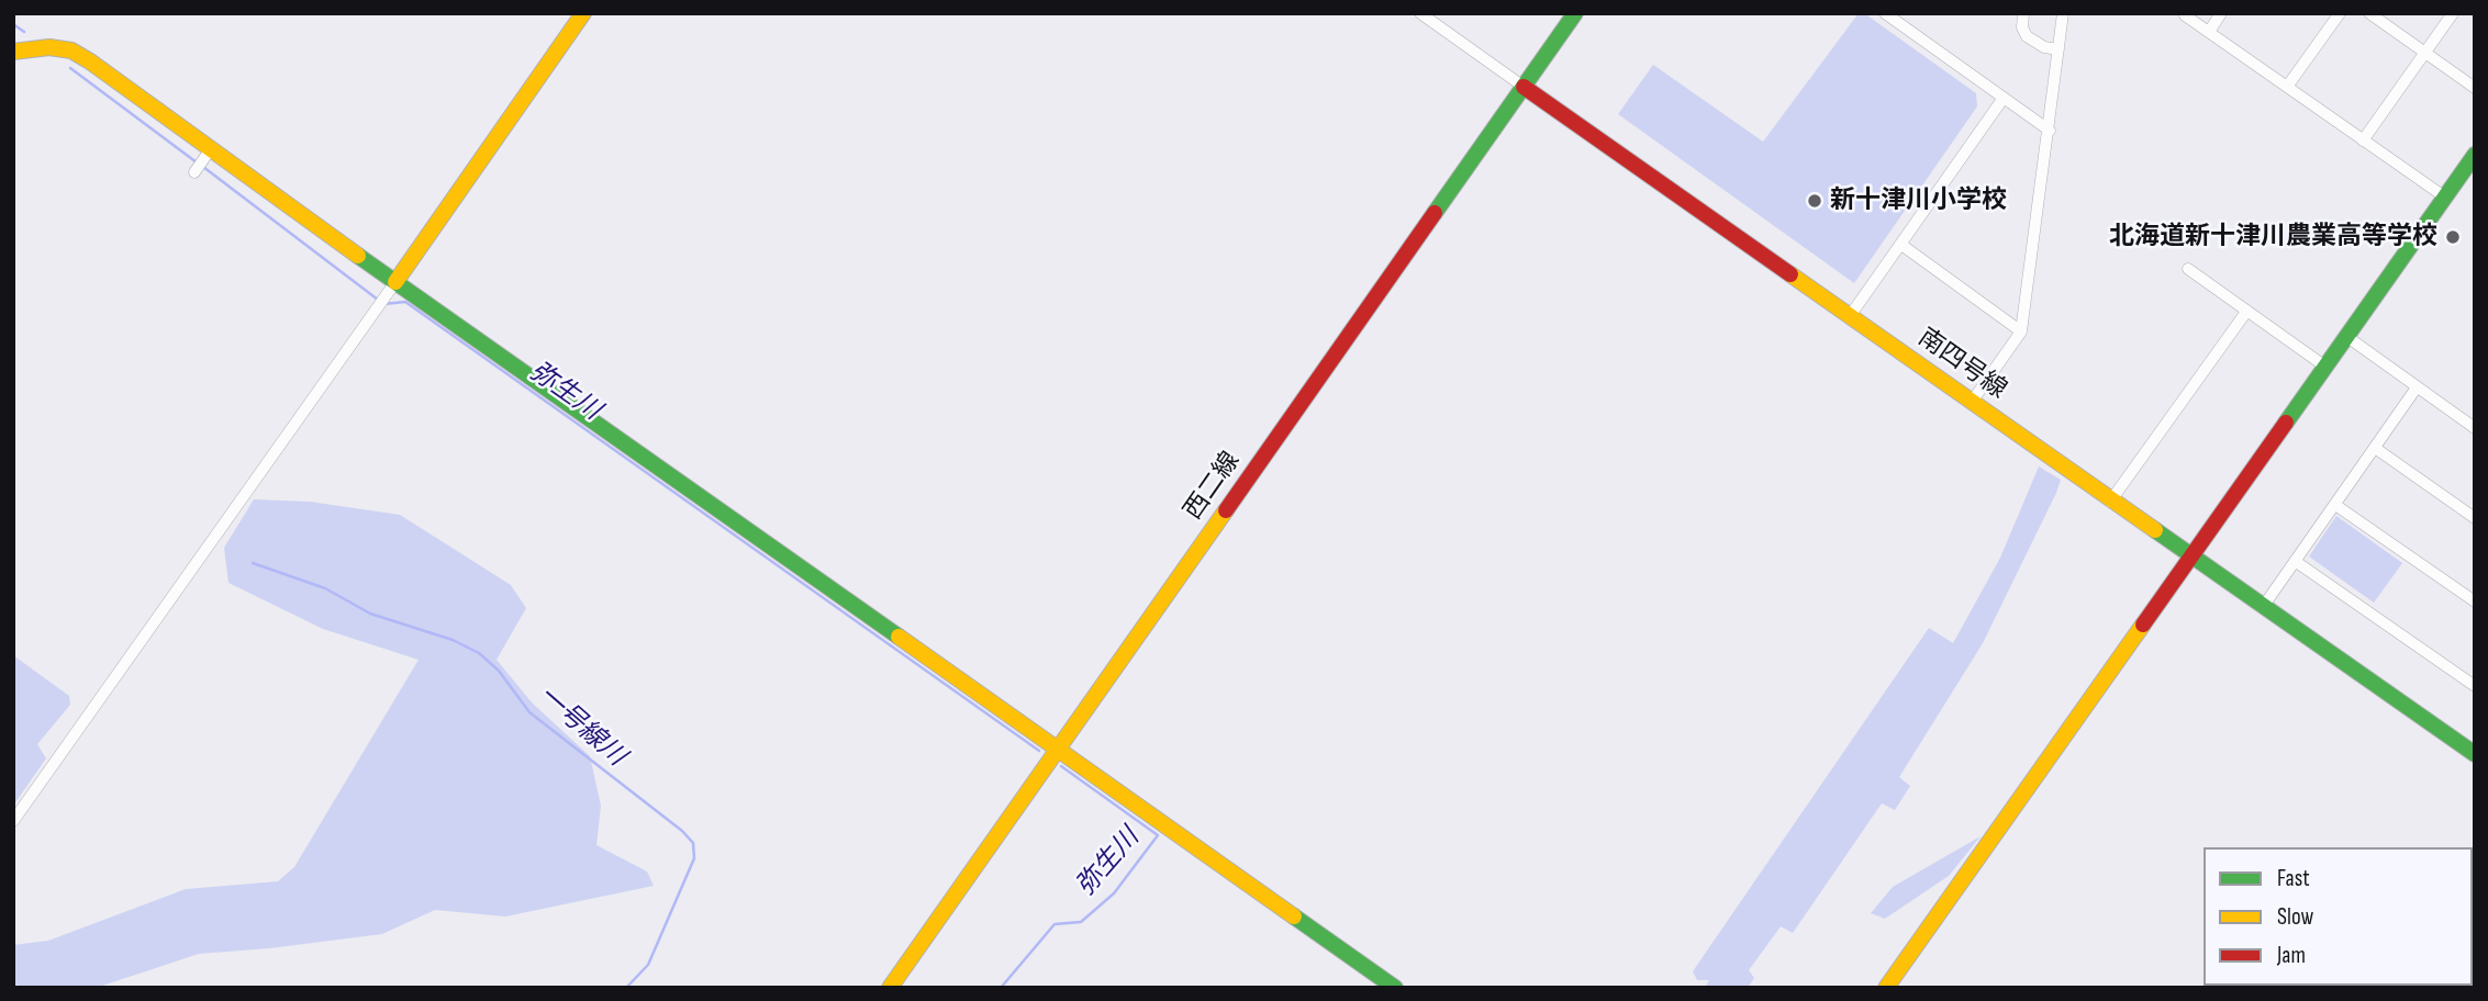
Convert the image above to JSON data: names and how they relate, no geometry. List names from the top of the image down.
{
  "streets": {
    "street": ["南四号線", "西二線"]
  },
  "crossings": [
    ["南四号線", "西二線"]
  ],
  "water": ["弥生川", "一号線川"],
  "places": ["新十津川小学校", "北海道新十津川農業高等学校"],
  "legend": ["Fast", "Slow", "Jam"]
}
